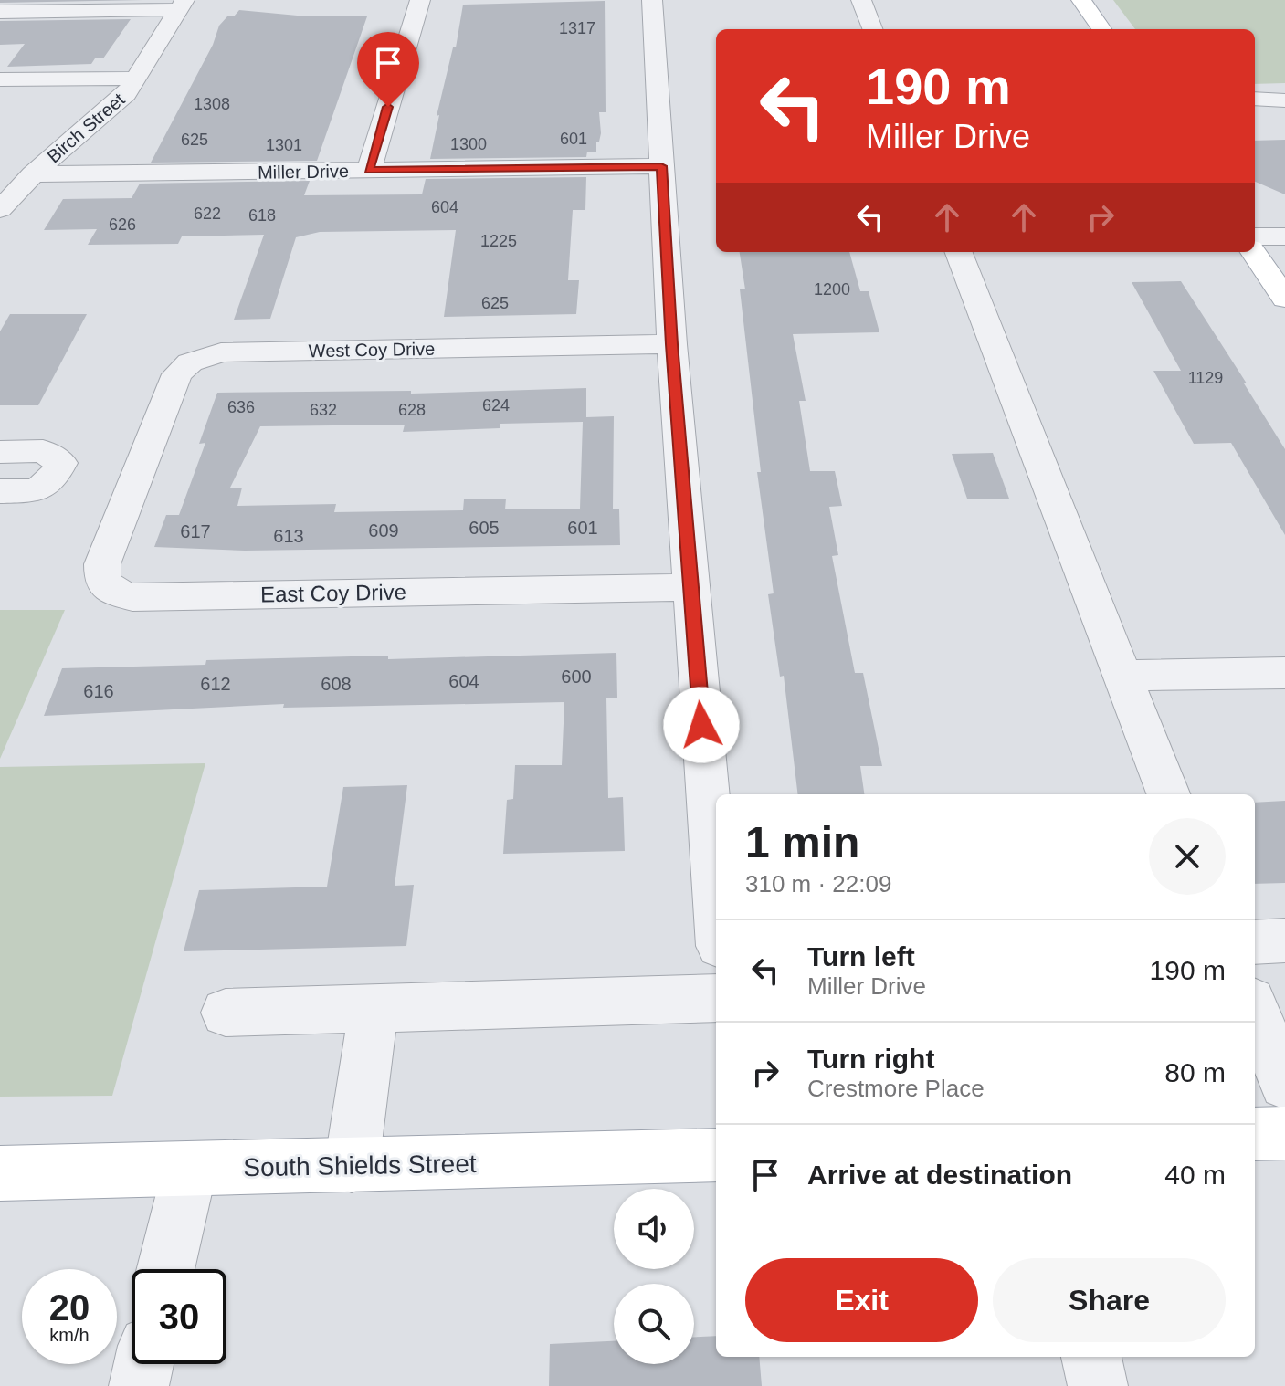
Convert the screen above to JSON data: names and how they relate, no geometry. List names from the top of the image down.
{
  "streets": {
    "main road": ["South Shields Street"],
    "street": [
      "Birch Street",
      "Miller Drive",
      "West Coy Drive",
      "East Coy Drive"
    ]
  },
  "crossings": [
    ["Birch Street", "Miller Drive"],
    ["West Coy Drive", "East Coy Drive"]
  ],
  "house_numbers": [
    "1317",
    "1308",
    "601",
    "625",
    "1300",
    "1301",
    "604",
    "622",
    "618",
    "626",
    "1225",
    "1200",
    "625",
    "1129",
    "624",
    "636",
    "632",
    "628",
    "605",
    "601",
    "609",
    "617",
    "613",
    "600",
    "604",
    "612",
    "608",
    "616"
  ],
  "page": {
    "turn": ["190 m", "Miller Drive"],
    "heading": ["1 min", "310 m · 22:09"],
    "list": [
      {
        "name": "Turn left",
        "note": "Miller Drive",
        "value": "190 m"
      },
      {
        "name": "Turn right",
        "note": "Crestmore Place",
        "value": "80 m"
      },
      {
        "name": "Arrive at destination",
        "value": "40 m"
      }
    ],
    "buttons": ["Exit", "Share"],
    "speed": "20 km/h",
    "limit": "30"
  }
}
